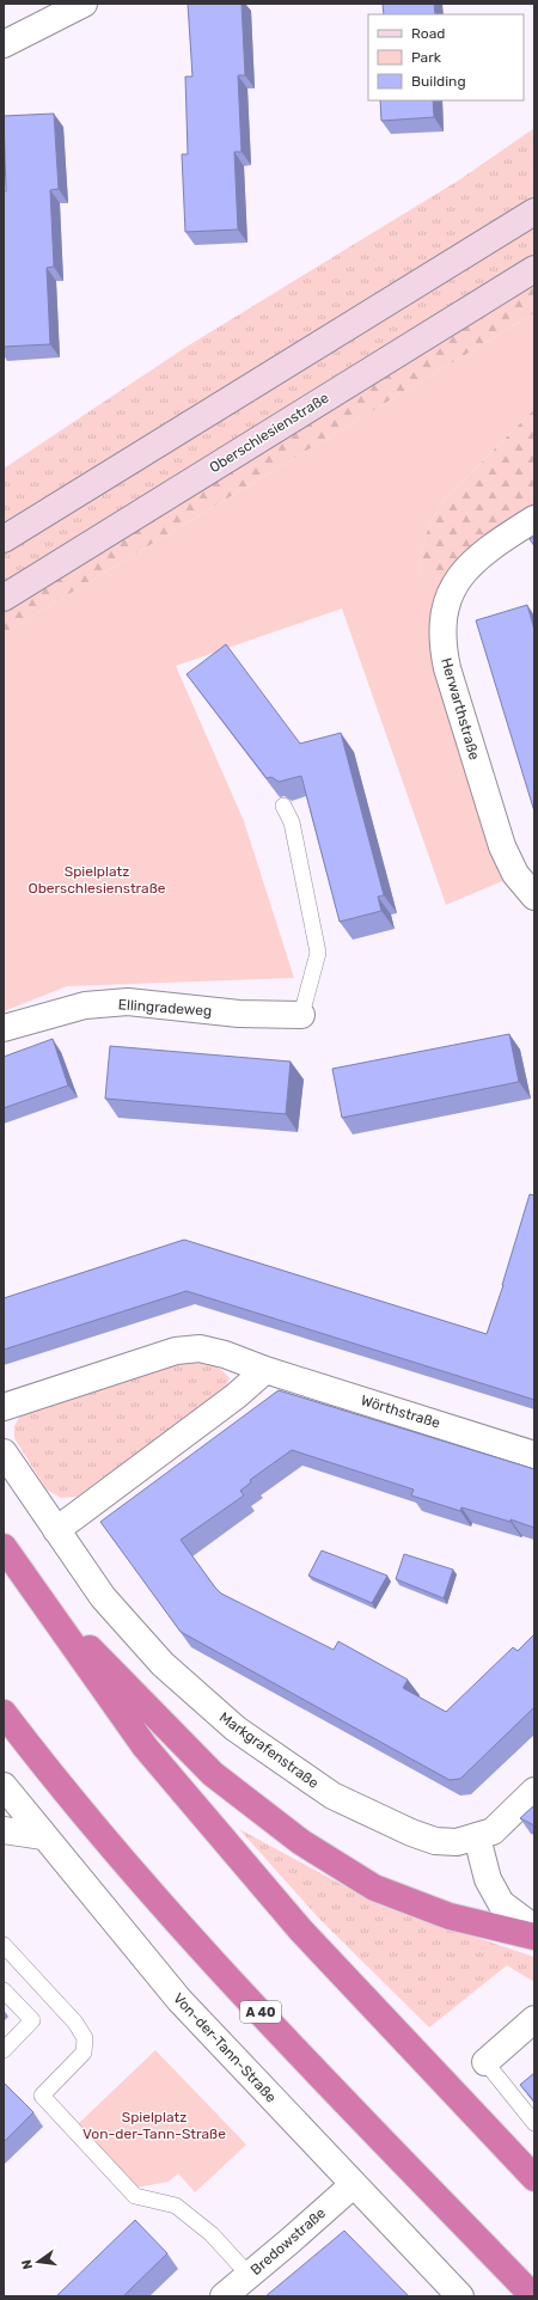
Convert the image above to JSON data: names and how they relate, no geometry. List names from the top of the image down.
{
  "streets": {
    "highway": ["A 40"],
    "main road": ["Oberschlesienstraße"],
    "street": [
      "Herwarthstraße",
      "Ellingradeweg",
      "Wörthstraße",
      "Markgrafenstraße",
      "Von-der-Tann-Straße",
      "Bredowstraße"
    ]
  },
  "crossings": [
    ["Von-der-Tann-Straße", "Bredowstraße"]
  ],
  "parks": ["Spielplatz Oberschlesienstraße", "Spielplatz Von-der-Tann-Straße"],
  "legend": ["Road", "Park", "Building"],
  "north": "left"
}
